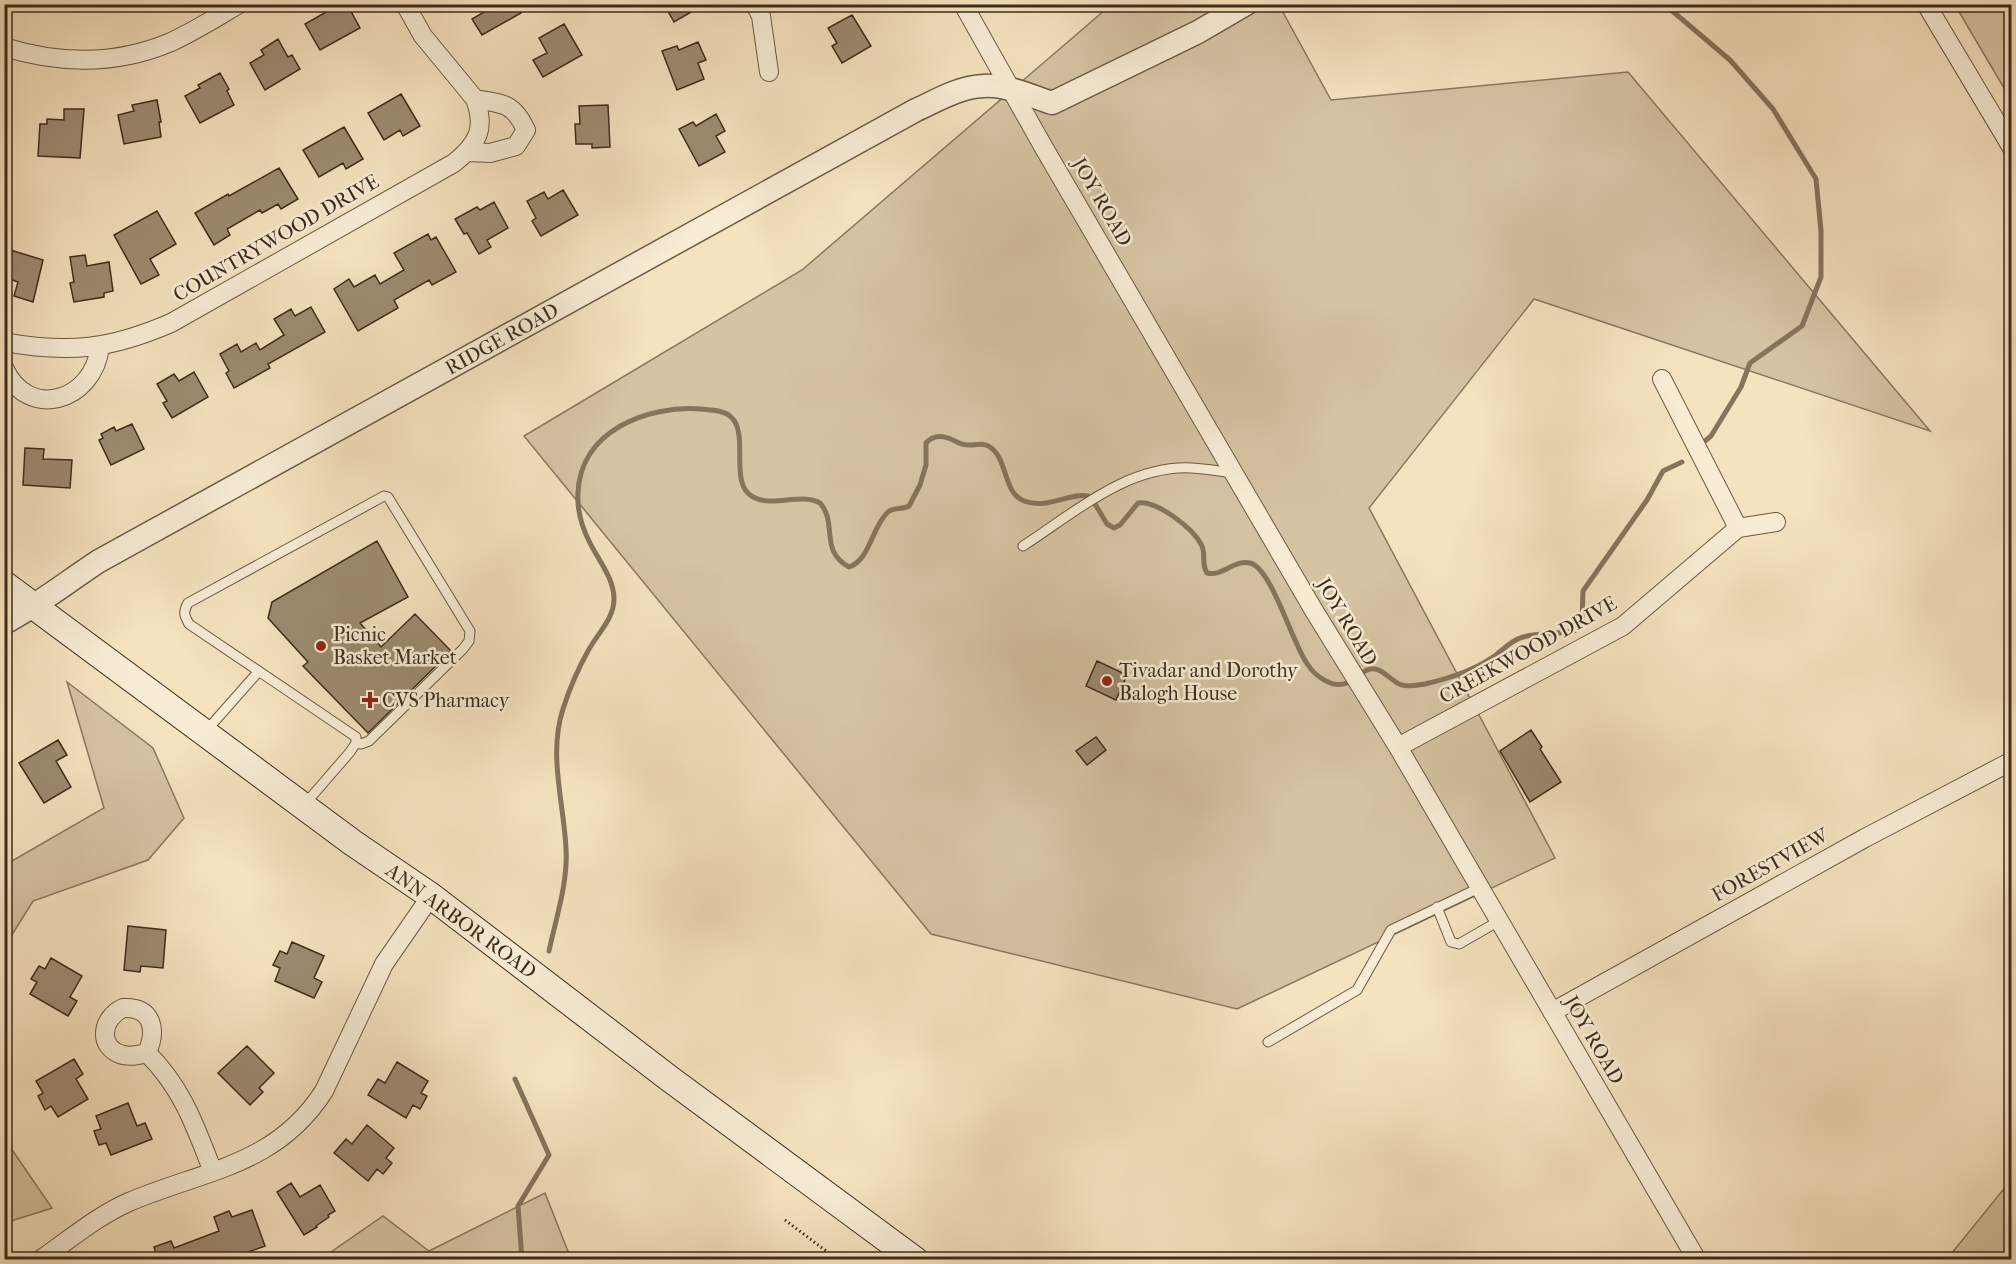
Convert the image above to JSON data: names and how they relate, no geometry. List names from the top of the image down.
{
  "streets": {
    "main road": ["ANN ARBOR ROAD"],
    "street": [
      "JOY ROAD",
      "COUNTRYWOOD DRIVE",
      "RIDGE ROAD",
      "CREEKWOOD DRIVE",
      "FORESTVIEW"
    ]
  },
  "crossings": [
    ["JOY ROAD", "RIDGE ROAD"],
    ["JOY ROAD", "CREEKWOOD DRIVE"],
    ["JOY ROAD", "FORESTVIEW"],
    ["RIDGE ROAD", "ANN ARBOR ROAD"]
  ],
  "places": {
    "other": ["Picnic Basket Market", "Tivadar and Dorothy Balogh House"],
    "health": ["CVS Pharmacy"]
  }
}
